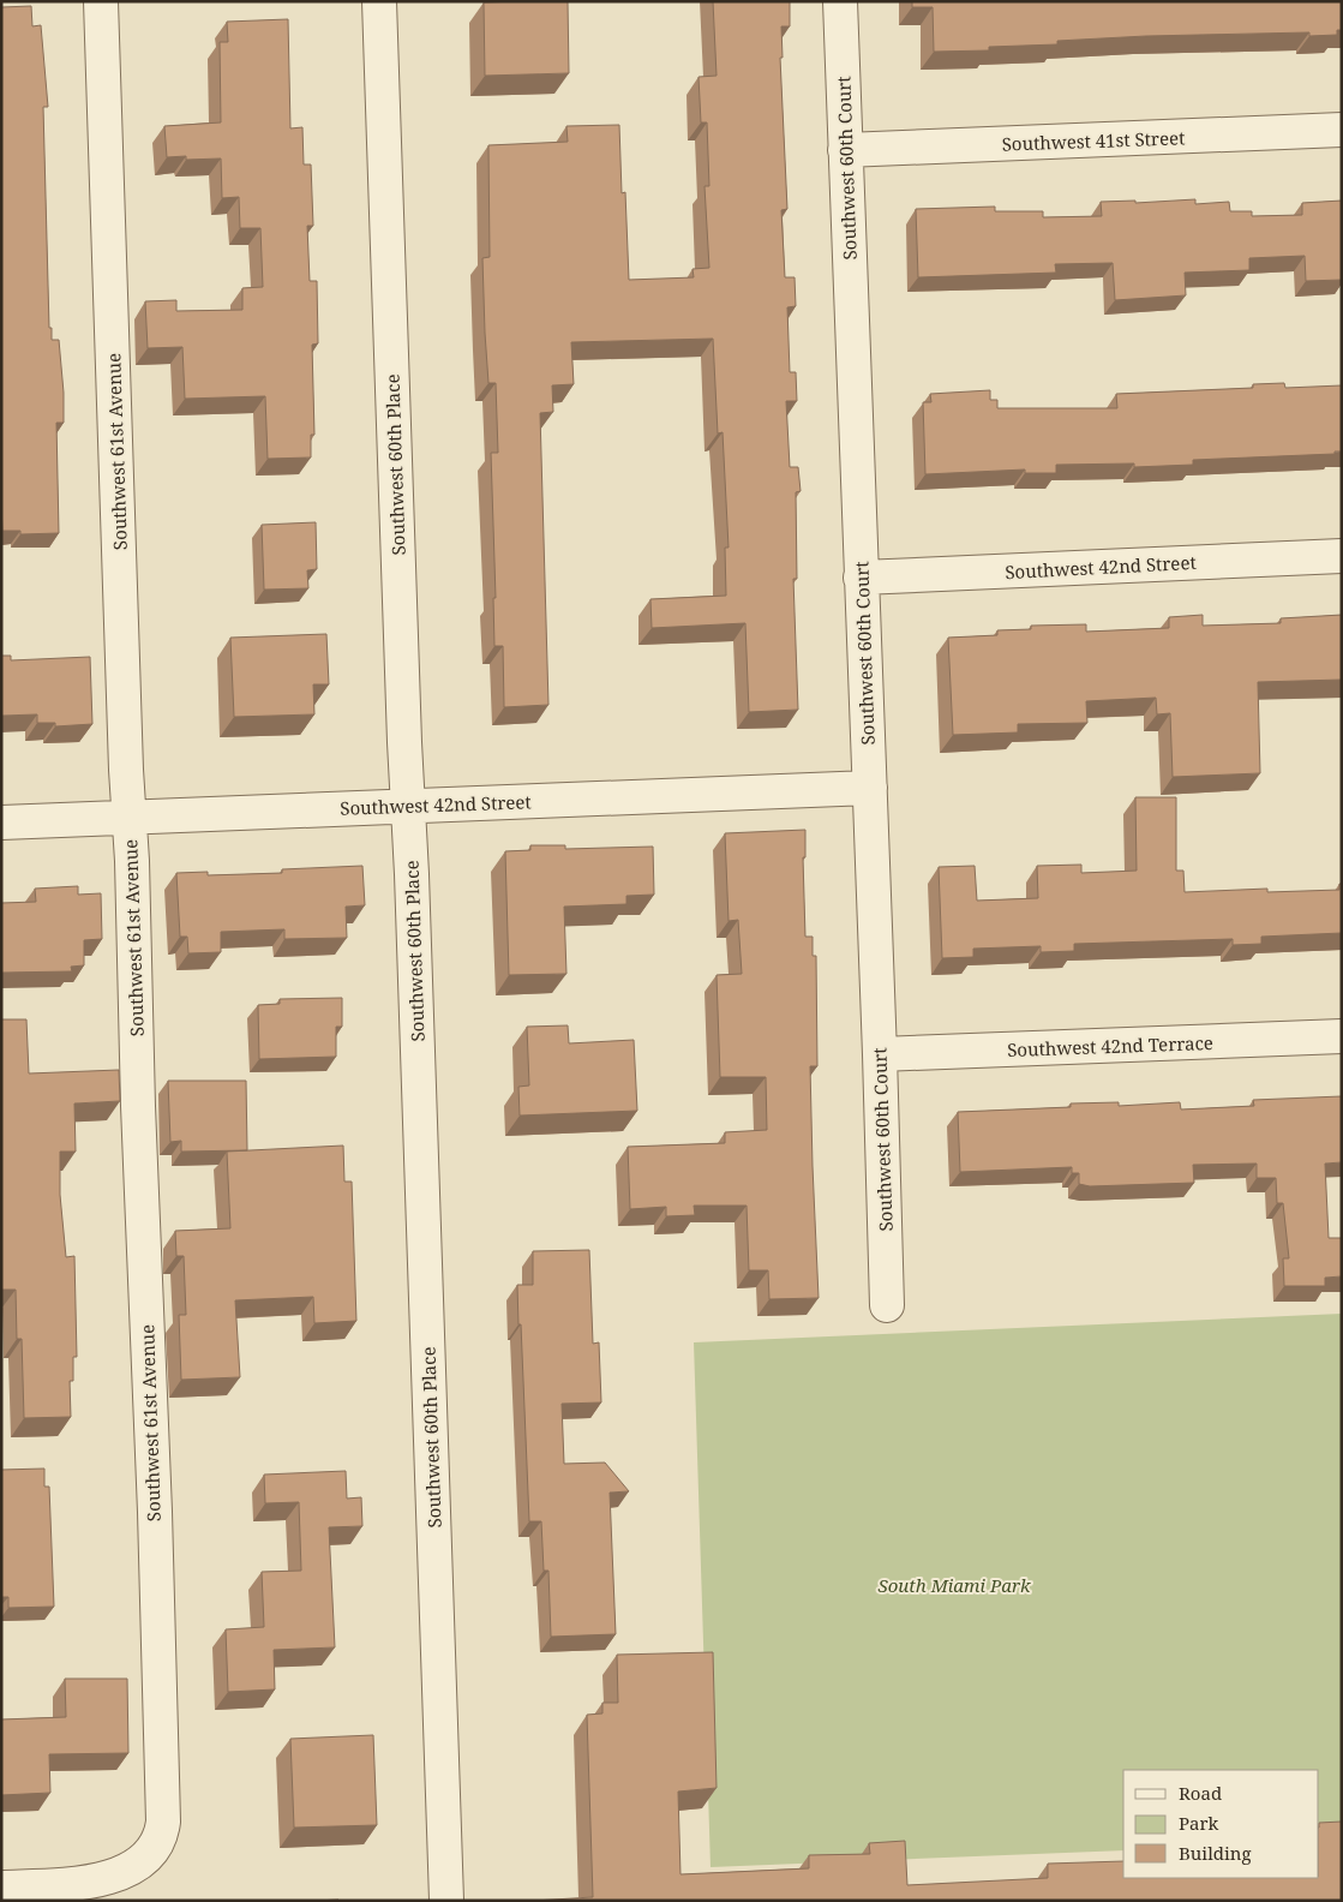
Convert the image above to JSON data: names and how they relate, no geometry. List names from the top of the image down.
{
  "streets": {
    "street": [
      "Southwest 41st Street",
      "Southwest 60th Court",
      "Southwest 61st Avenue",
      "Southwest 60th Place",
      "Southwest 42nd Street",
      "Southwest 42nd Terrace"
    ]
  },
  "crossings": [
    ["Southwest 41st Street", "Southwest 60th Court"],
    ["Southwest 60th Court", "Southwest 42nd Street"],
    ["Southwest 60th Court", "Southwest 42nd Terrace"],
    ["Southwest 61st Avenue", "Southwest 42nd Street"],
    ["Southwest 60th Place", "Southwest 42nd Street"]
  ],
  "parks": ["South Miami Park"],
  "legend": ["Road", "Park", "Building"]
}
